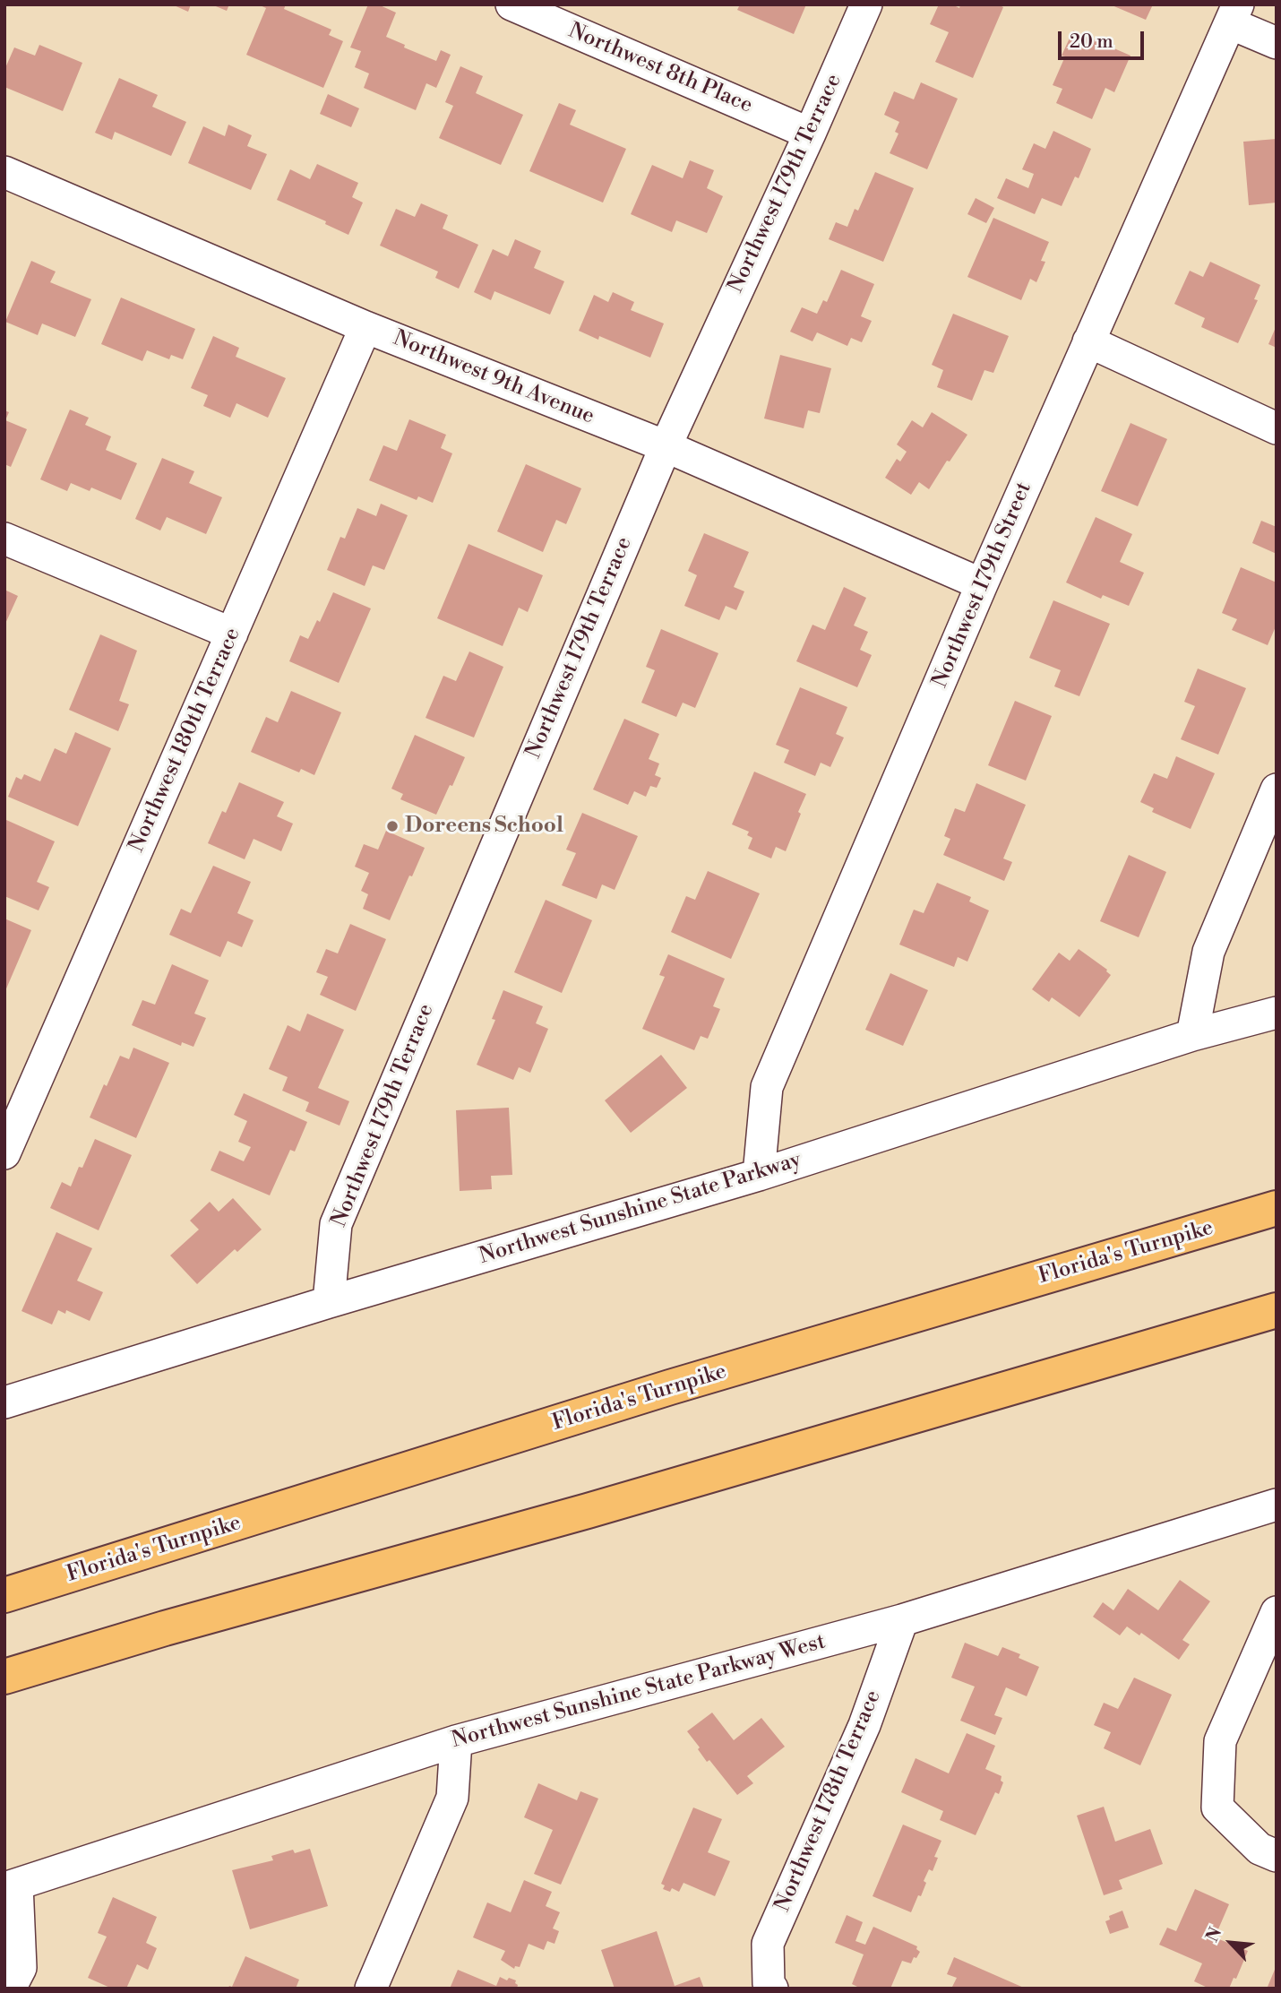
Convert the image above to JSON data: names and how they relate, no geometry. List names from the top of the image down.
{
  "streets": {
    "highway": ["Florida's Turnpike"],
    "street": [
      "Northwest 8th Place",
      "Northwest 179th Terrace",
      "Northwest 9th Avenue",
      "Northwest 179th Street",
      "Northwest 180th Terrace",
      "Northwest Sunshine State Parkway",
      "Northwest Sunshine State Parkway West",
      "Northwest 178th Terrace"
    ]
  },
  "crossings": [
    ["Northwest 8th Place", "Northwest 179th Terrace"],
    ["Northwest 179th Terrace", "Northwest 9th Avenue"],
    ["Northwest 179th Terrace", "Northwest Sunshine State Parkway"],
    ["Northwest 9th Avenue", "Northwest 179th Street"],
    ["Northwest 9th Avenue", "Northwest 180th Terrace"],
    ["Northwest 179th Street", "Northwest Sunshine State Parkway"],
    ["Northwest Sunshine State Parkway West", "Northwest 178th Terrace"]
  ],
  "places": ["Doreens School"],
  "scale_bar": "20 m",
  "north": "top left"
}
